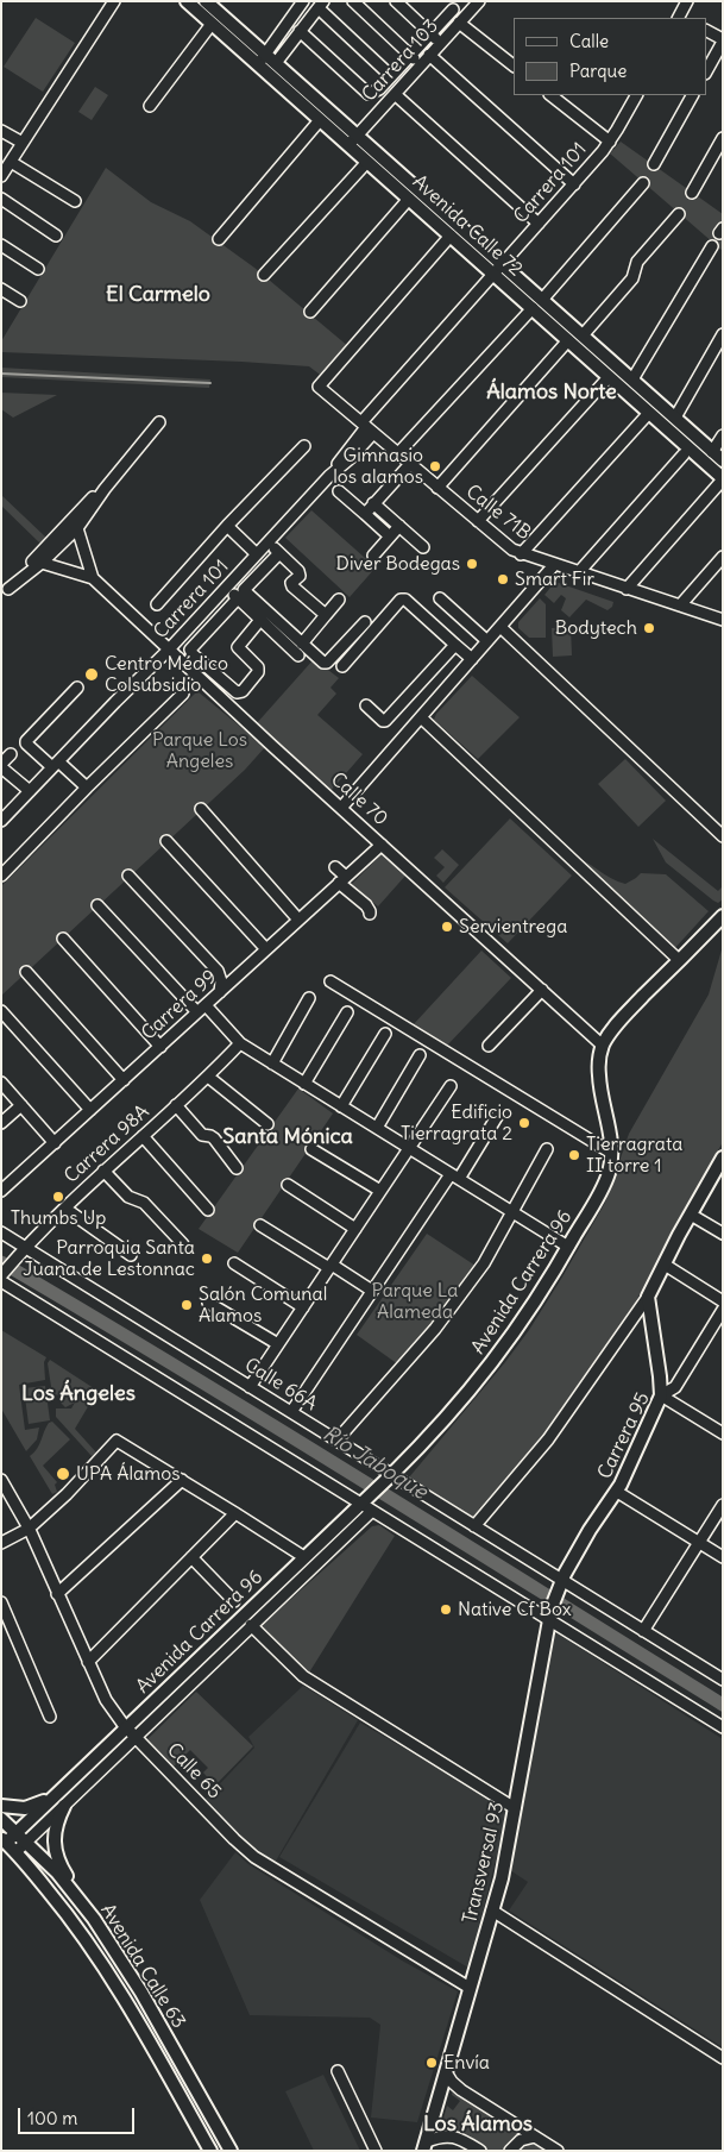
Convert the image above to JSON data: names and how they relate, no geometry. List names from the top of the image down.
{
  "streets": {
    "main road": [
      "Avenida Calle 72",
      "Avenida Carrera 96",
      "Carrera 95",
      "Transversal 93",
      "Avenida Calle 63"
    ],
    "street": [
      "Carrera 103",
      "Carrera 101",
      "Calle 71B",
      "Calle 70",
      "Carrera 99",
      "Carrera 98A",
      "Calle 66A",
      "Calle 65"
    ]
  },
  "crossings": [
    ["Carrera 103", "Avenida Calle 72"],
    ["Carrera 101", "Avenida Calle 72"],
    ["Carrera 101", "Calle 71B"],
    ["Carrera 101", "Calle 70"],
    ["Avenida Calle 72", "Calle 71B"],
    ["Calle 70", "Carrera 99"],
    ["Calle 70", "Avenida Carrera 96"],
    ["Carrera 98A", "Calle 66A"],
    ["Avenida Carrera 96", "Calle 66A"],
    ["Avenida Carrera 96", "Calle 65"],
    ["Avenida Carrera 96", "Avenida Calle 63"],
    ["Calle 66A", "Carrera 95"],
    ["Calle 66A", "Transversal 93"],
    ["Carrera 95", "Transversal 93"],
    ["Calle 65", "Transversal 93"]
  ],
  "districts": [
    "El Carmelo",
    "Álamos Norte",
    "Santa Mónica",
    "Los Ángeles",
    "Los Álamos"
  ],
  "water": ["Río Jaboque"],
  "parks": ["Parque Los Angeles", "Parque La Alameda"],
  "places": [
    "Gimnasio los alamos",
    "Diver Bodegas",
    "Smart Fir",
    "Bodytech",
    "Centro Médico Colsubsidio",
    "Servientrega",
    "Edificio Tierragrata 2",
    "Tierragrata II torre 1",
    "Thumbs Up",
    "Parroquia Santa Juana de Lestonnac",
    "Salón Comunal Alamos",
    "UPA Álamos",
    "Native Cf Box",
    "Envía"
  ],
  "legend": ["Calle", "Parque"],
  "scale_bar": "100 m"
}
